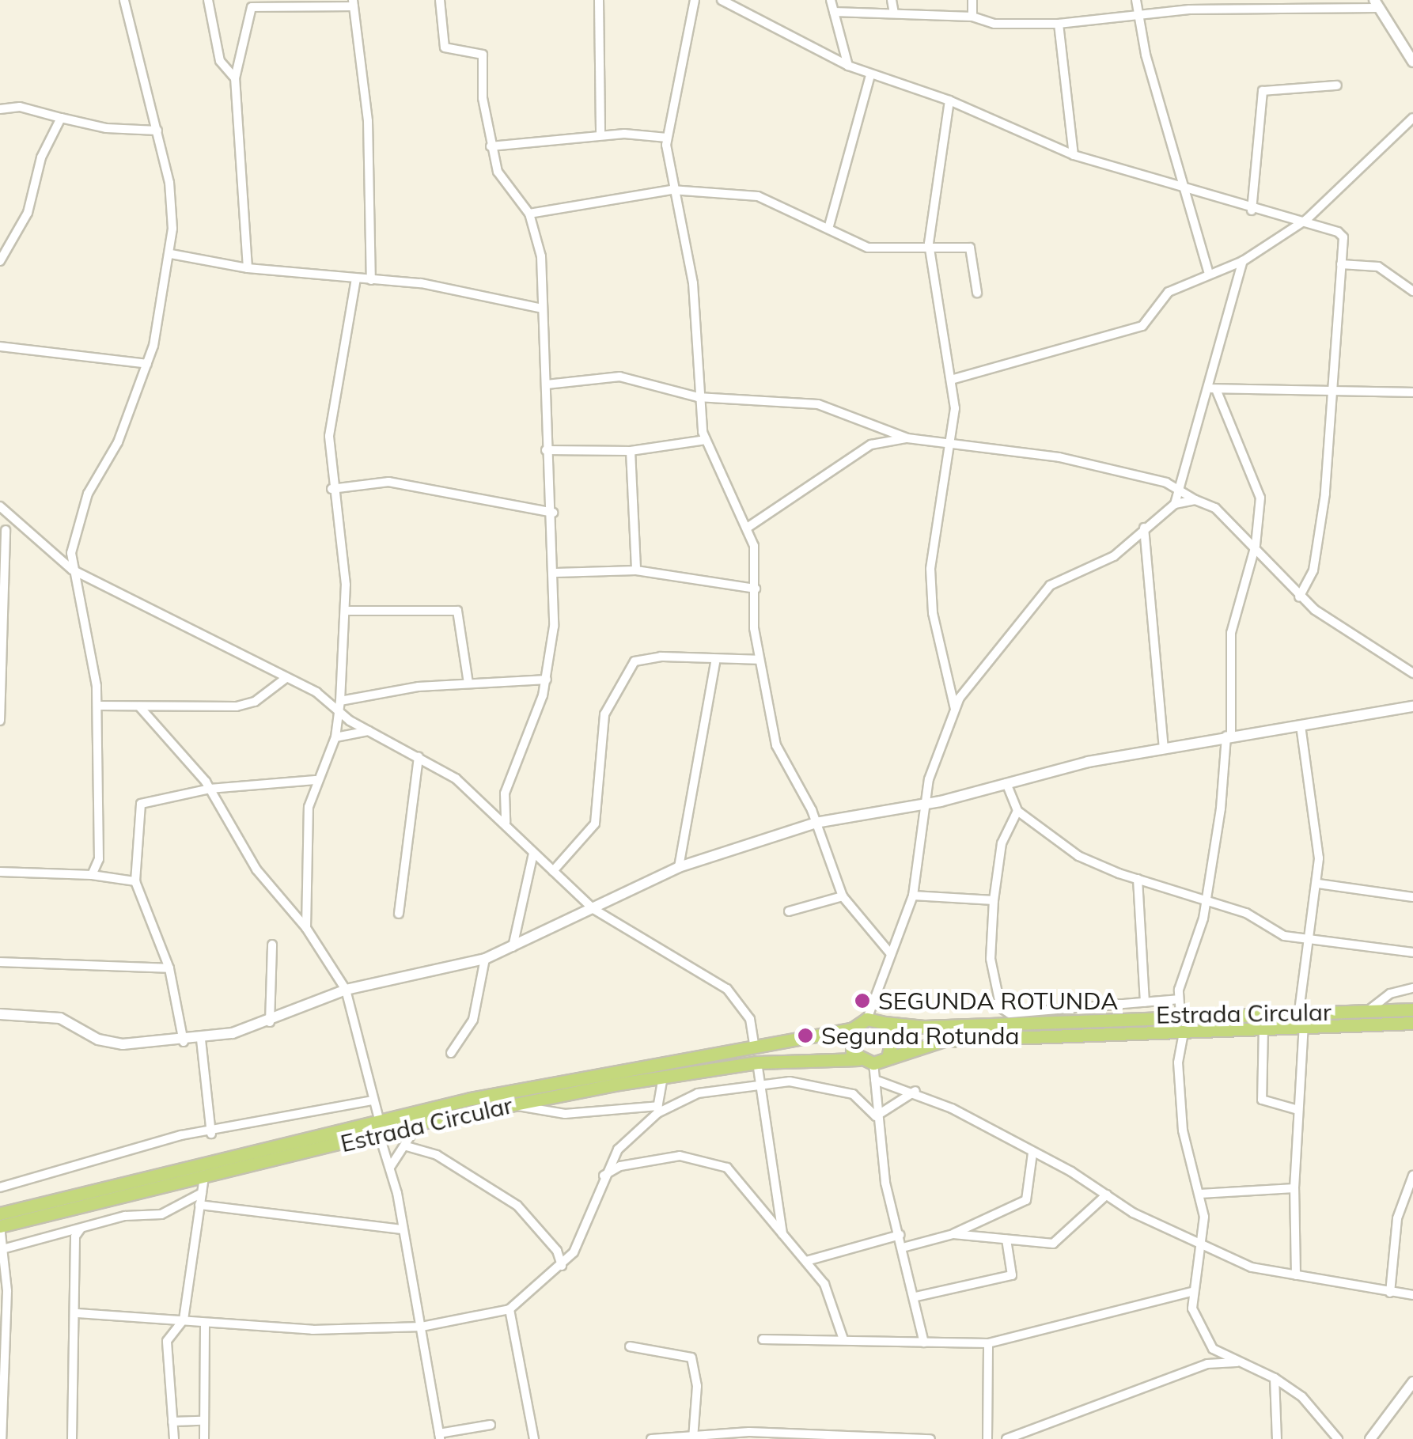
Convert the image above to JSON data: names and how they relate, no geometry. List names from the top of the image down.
{
  "streets": {
    "main road": ["Estrada Circular"]
  },
  "places": ["SEGUNDA ROTUNDA", "Segunda Rotunda"]
}
